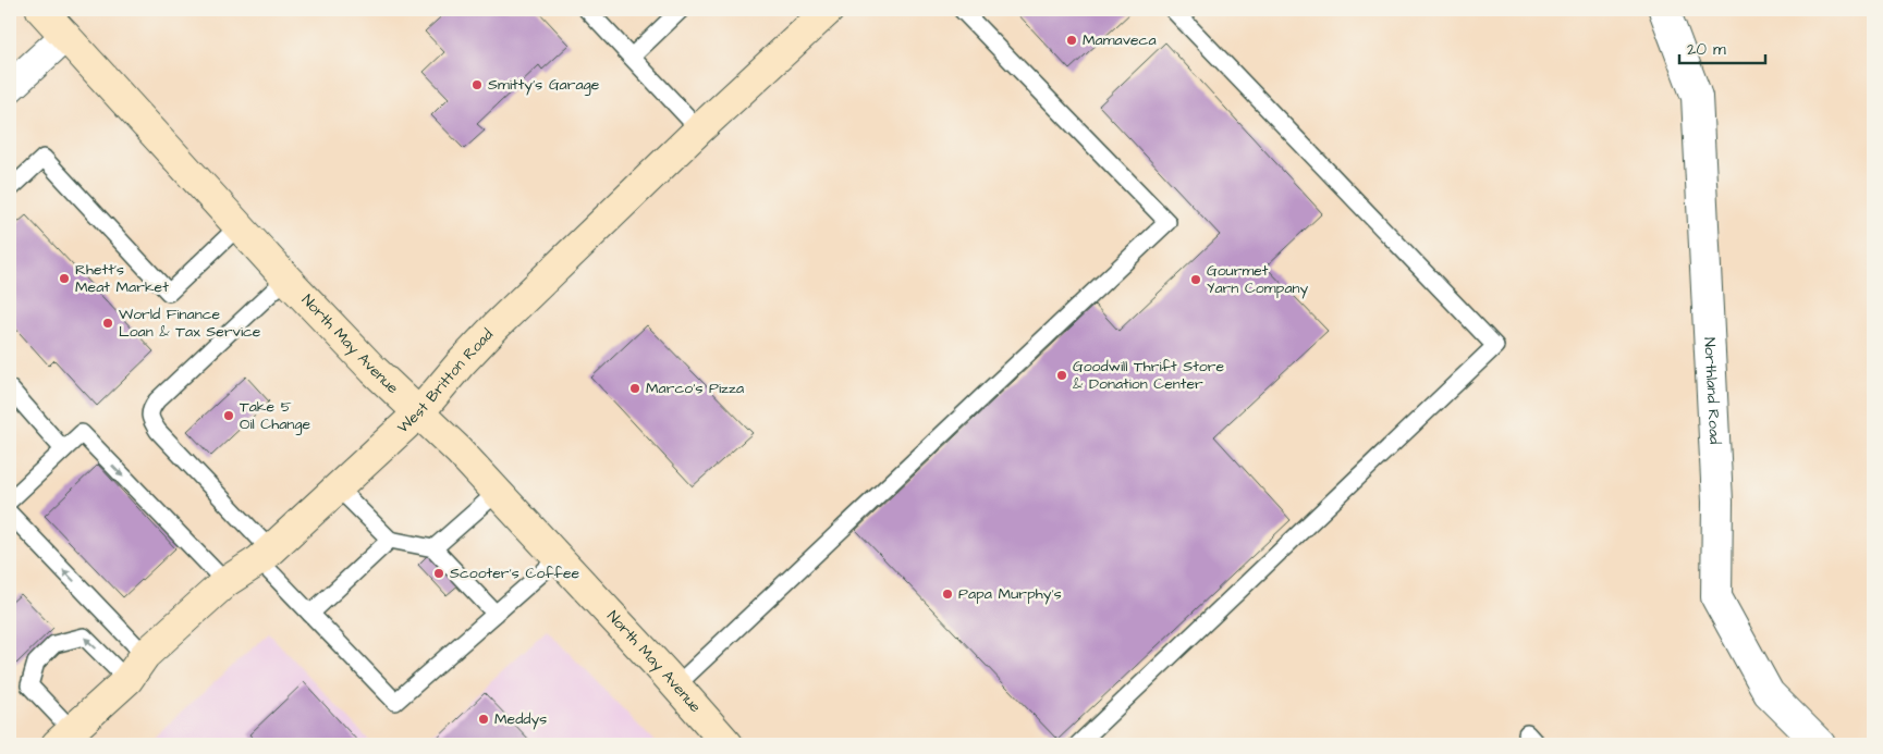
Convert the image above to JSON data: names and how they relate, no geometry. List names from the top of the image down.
{
  "streets": {
    "main road": ["North May Avenue", "West Britton Road"],
    "street": ["Northland Road"]
  },
  "crossings": [
    ["North May Avenue", "West Britton Road"]
  ],
  "places": [
    "Mamaveca",
    "Smitty's Garage",
    "Rhett's Meat Market",
    "Gourmet Yarn Company",
    "World Finance Loan & Tax Service",
    "Goodwill Thrift Store & Donation Center",
    "Marco's Pizza",
    "Take 5 Oil Change",
    "Scooter's Coffee",
    "Papa Murphy's",
    "Meddys"
  ],
  "scale_bar": "20 m"
}
